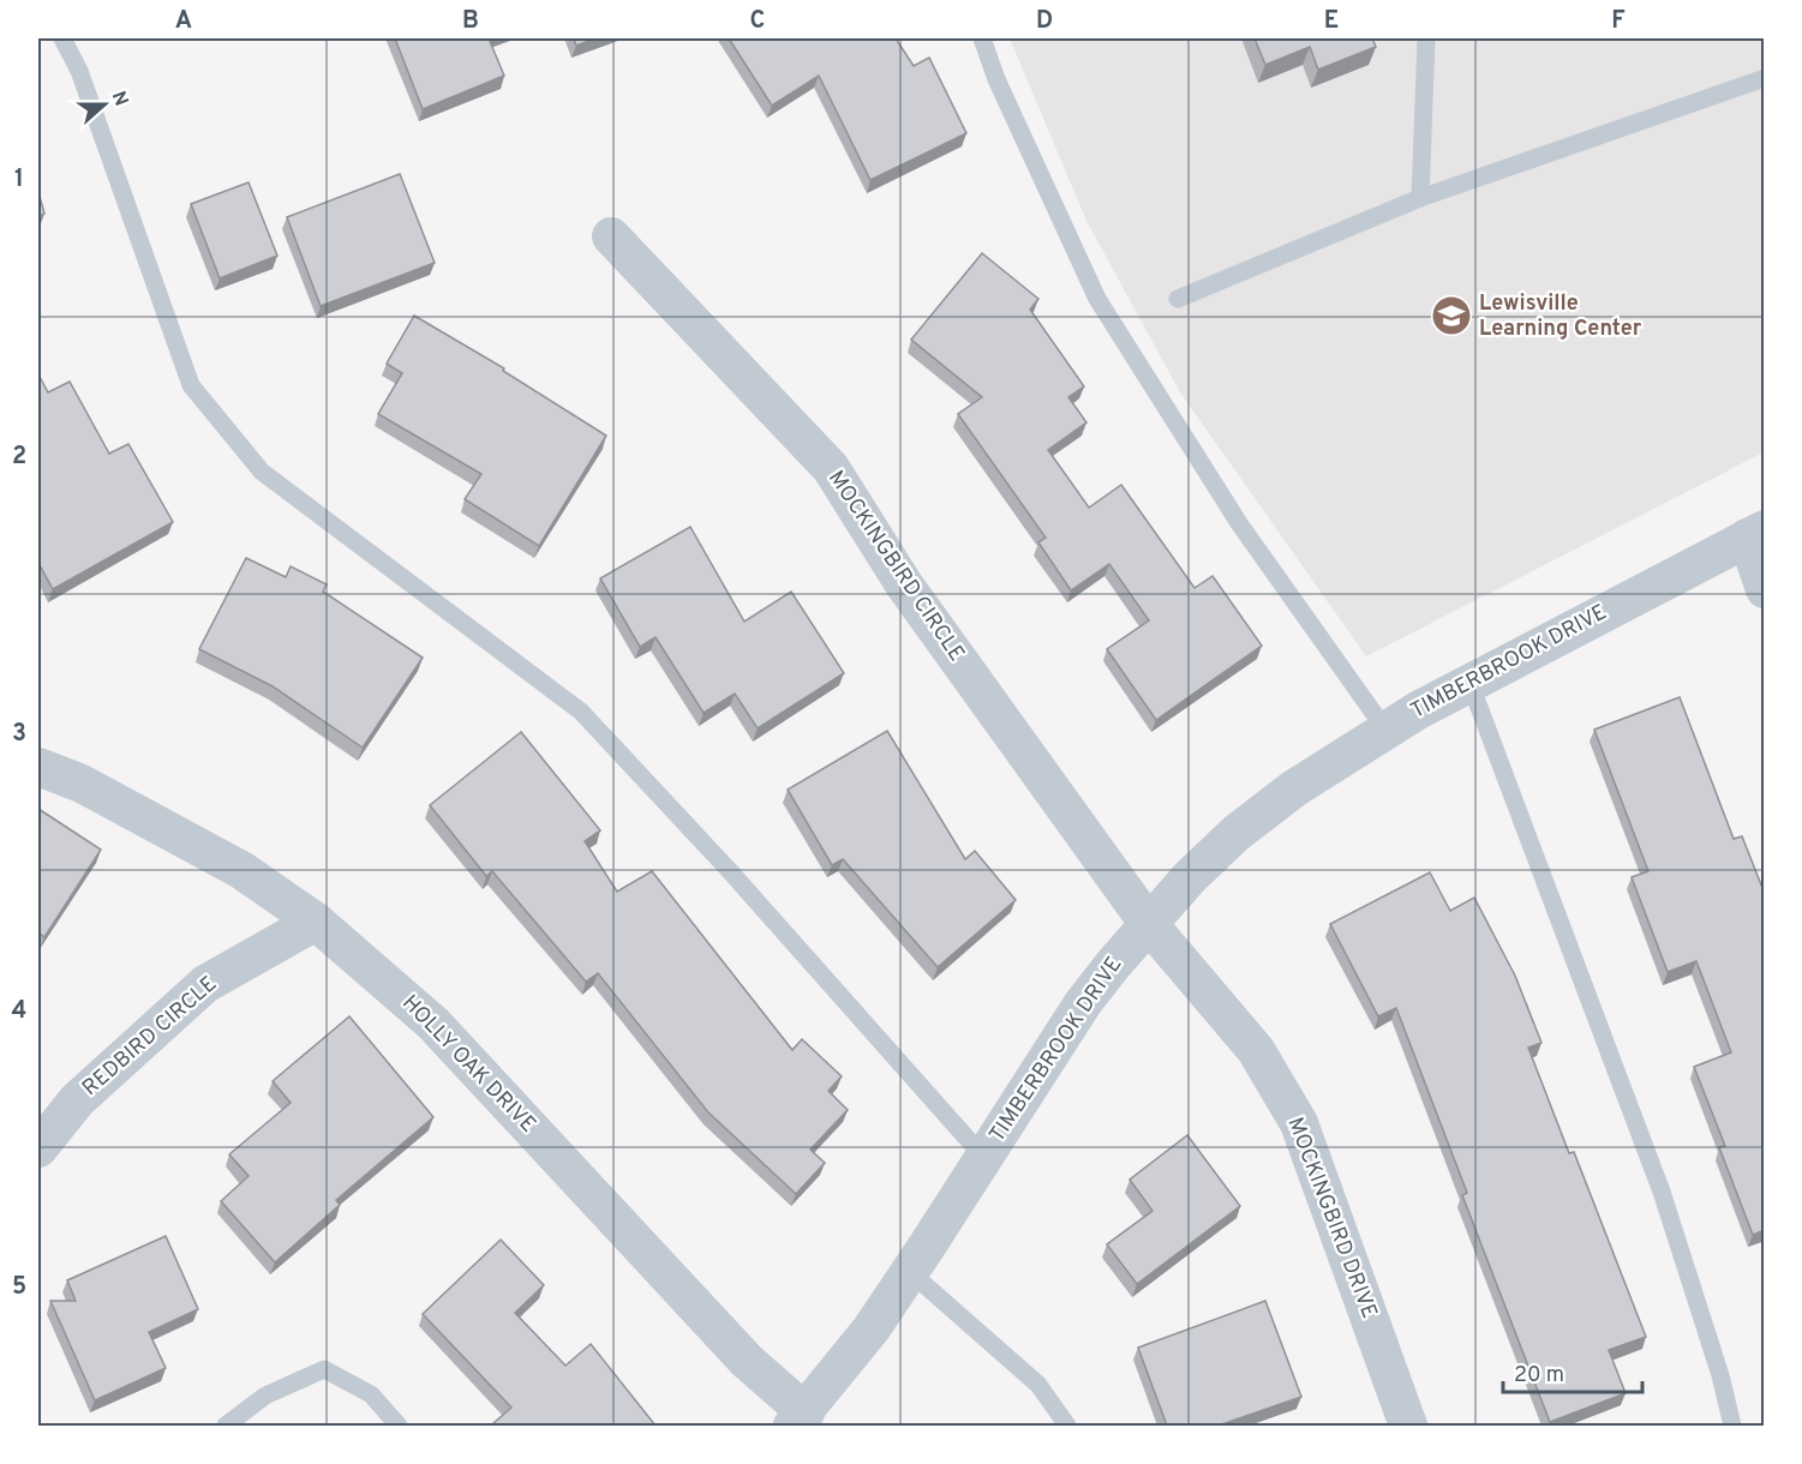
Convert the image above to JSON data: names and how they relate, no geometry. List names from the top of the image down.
{
  "streets": {
    "street": [
      "MOCKINGBIRD CIRCLE",
      "TIMBERBROOK DRIVE",
      "REDBIRD CIRCLE",
      "HOLLY OAK DRIVE",
      "MOCKINGBIRD DRIVE"
    ]
  },
  "crossings": [
    ["MOCKINGBIRD CIRCLE", "TIMBERBROOK DRIVE"],
    ["MOCKINGBIRD CIRCLE", "MOCKINGBIRD DRIVE"],
    ["TIMBERBROOK DRIVE", "HOLLY OAK DRIVE"],
    ["TIMBERBROOK DRIVE", "MOCKINGBIRD DRIVE"],
    ["REDBIRD CIRCLE", "HOLLY OAK DRIVE"]
  ],
  "places": {
    "school or university": ["Lewisville Learning Center"]
  },
  "scale_bar": "20 m",
  "north": "right",
  "grid": {
    "columns": [
      "A",
      "B",
      "C",
      "D",
      "E",
      "F"
    ],
    "rows": [
      "1",
      "2",
      "3",
      "4",
      "5"
    ]
  }
}
